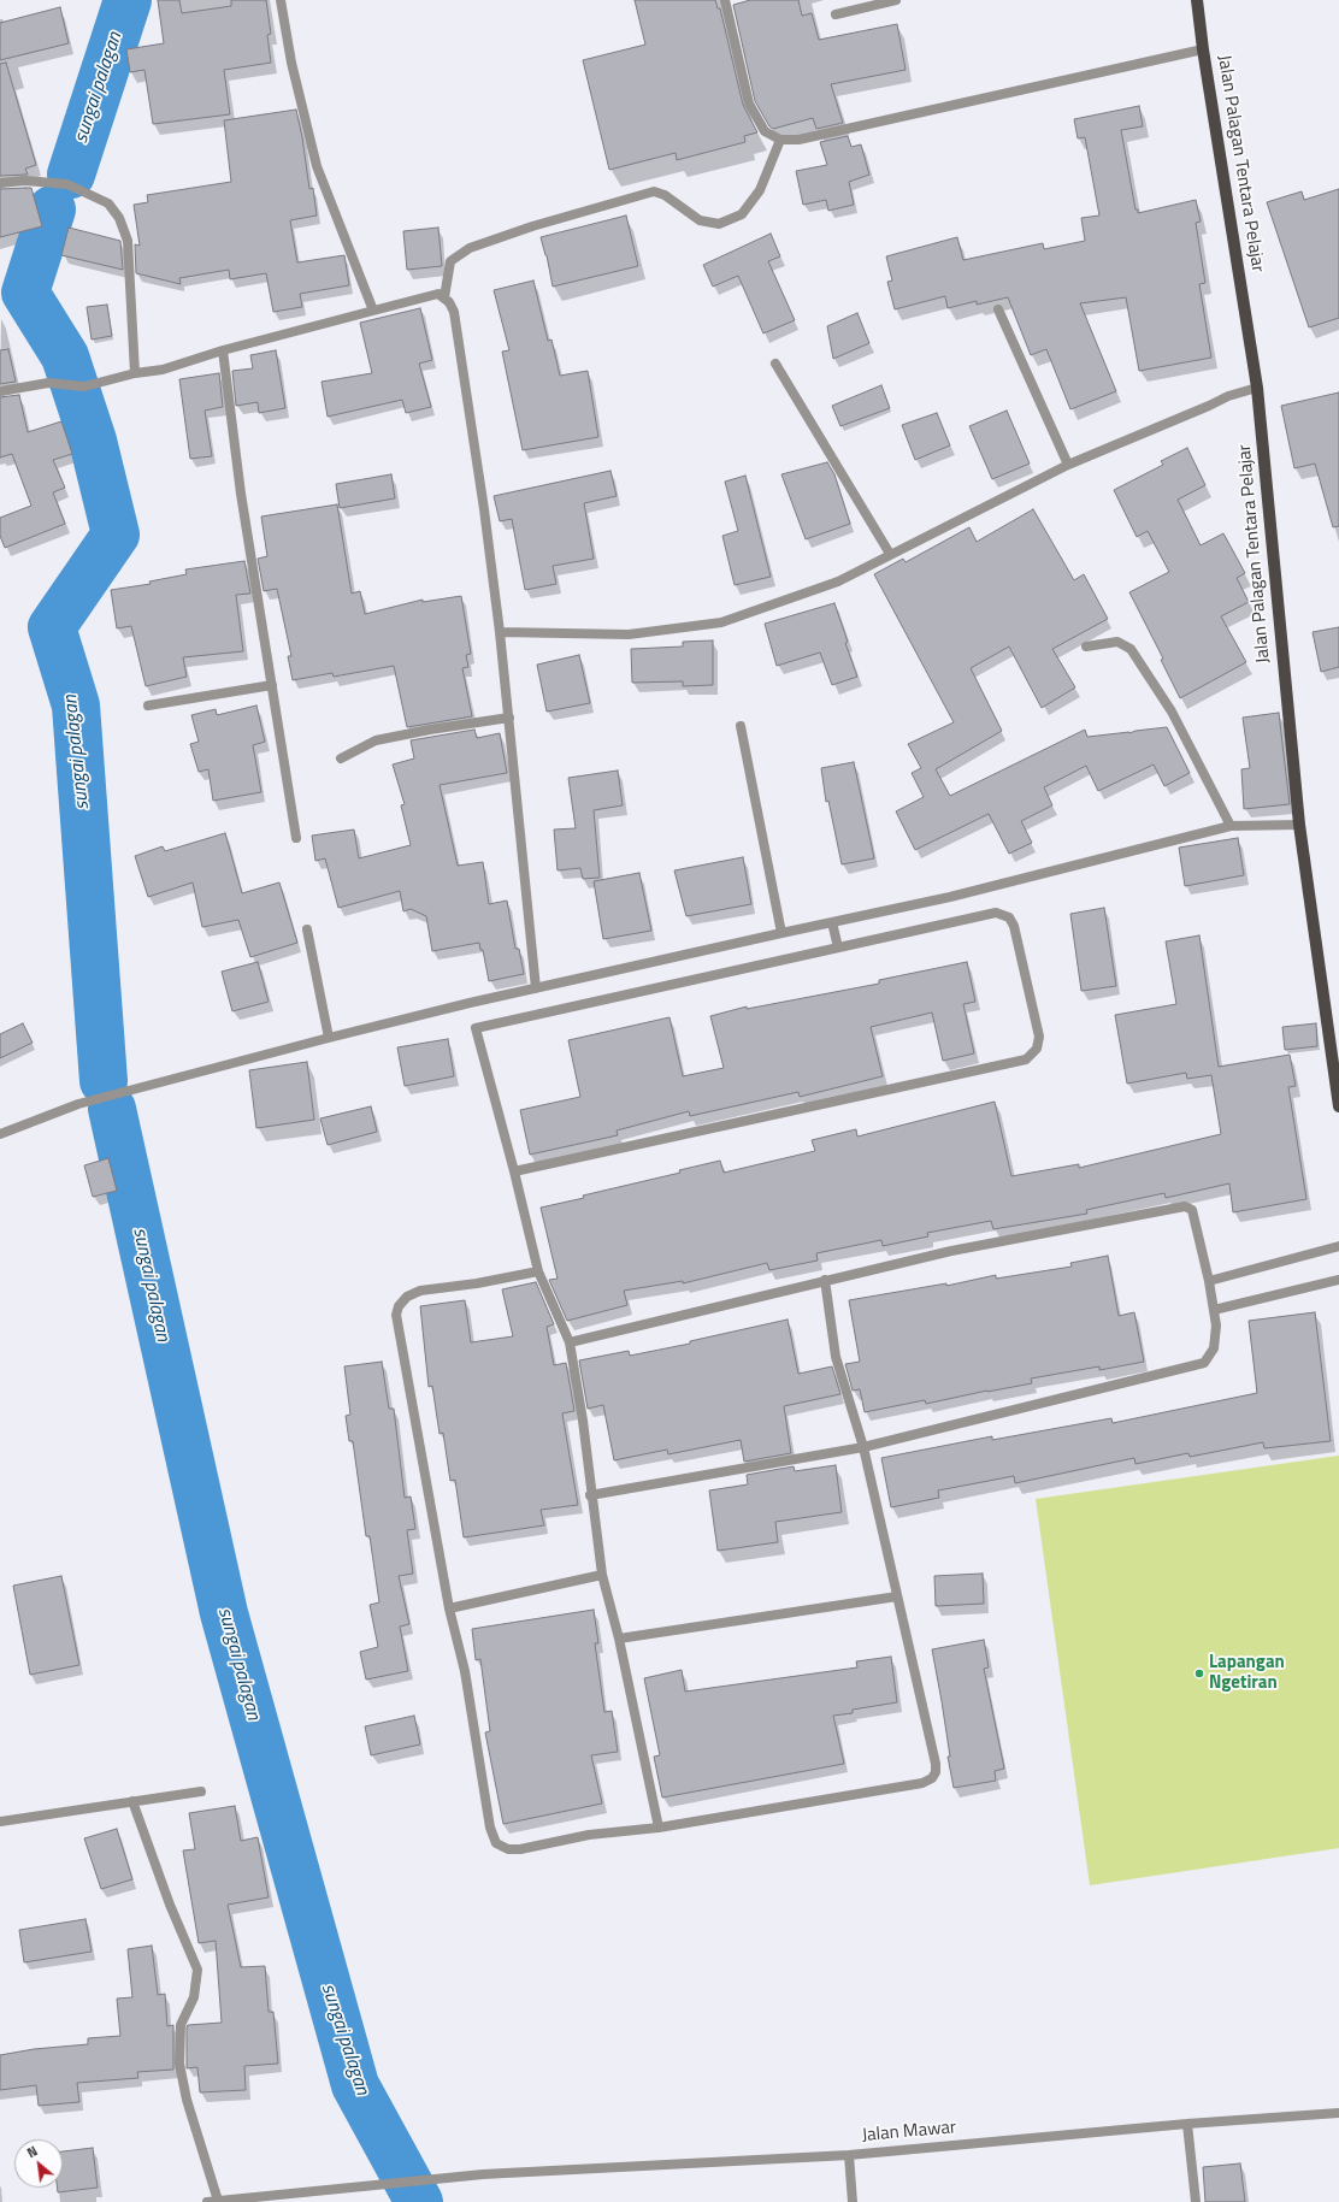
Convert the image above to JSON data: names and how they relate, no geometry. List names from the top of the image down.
{
  "streets": {
    "main road": ["Jalan Palagan Tentara Pelajar"],
    "street": ["Jalan Mawar"]
  },
  "water": ["sungai palagan"],
  "places": ["Lapangan Ngetiran"],
  "north": "top left"
}
